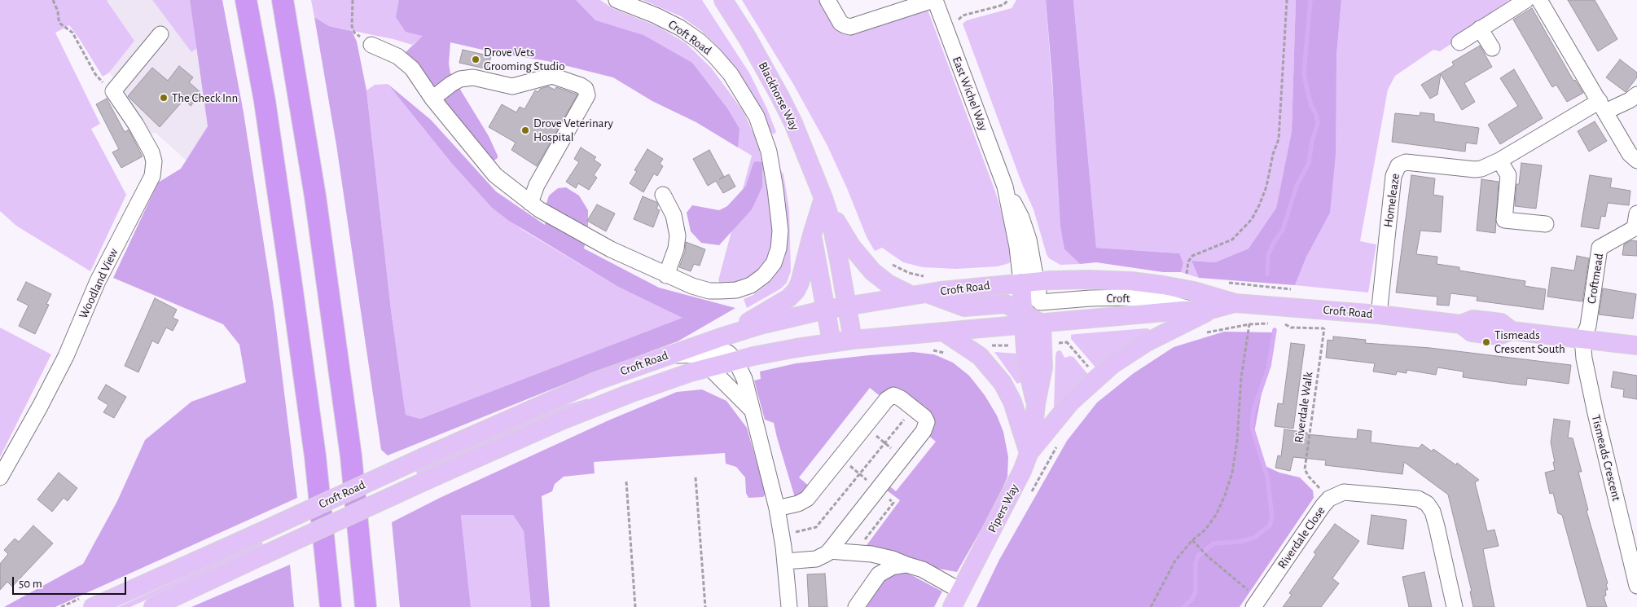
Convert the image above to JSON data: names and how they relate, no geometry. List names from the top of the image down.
{
  "streets": {
    "main road": ["Croft Road", "Blackhorse Way", "Pipers Way"],
    "street": [
      "East Wichel Way",
      "Homeleaze",
      "Croftmead",
      "Woodland View",
      "Croft",
      "Tismeads Crescent",
      "Riverdale Close"
    ],
    "path": ["Riverdale Walk"]
  },
  "crossings": [
    ["Croft Road", "East Wichel Way"],
    ["Croft Road", "Blackhorse Way"],
    ["Croft Road", "Homeleaze"],
    ["Croft Road", "Croftmead"],
    ["Croft Road", "Croft"],
    ["Croft Road", "Riverdale Walk"],
    ["Croft Road", "Tismeads Crescent"],
    ["Croft Road", "Pipers Way"],
    ["Croftmead", "Tismeads Crescent"],
    ["Riverdale Walk", "Riverdale Close"]
  ],
  "places": [
    "Drove Vets Grooming Studio",
    "The Check Inn",
    "Drove Veterinary Hospital",
    "Tismeads Crescent South"
  ],
  "scale_bar": "50 m"
}
